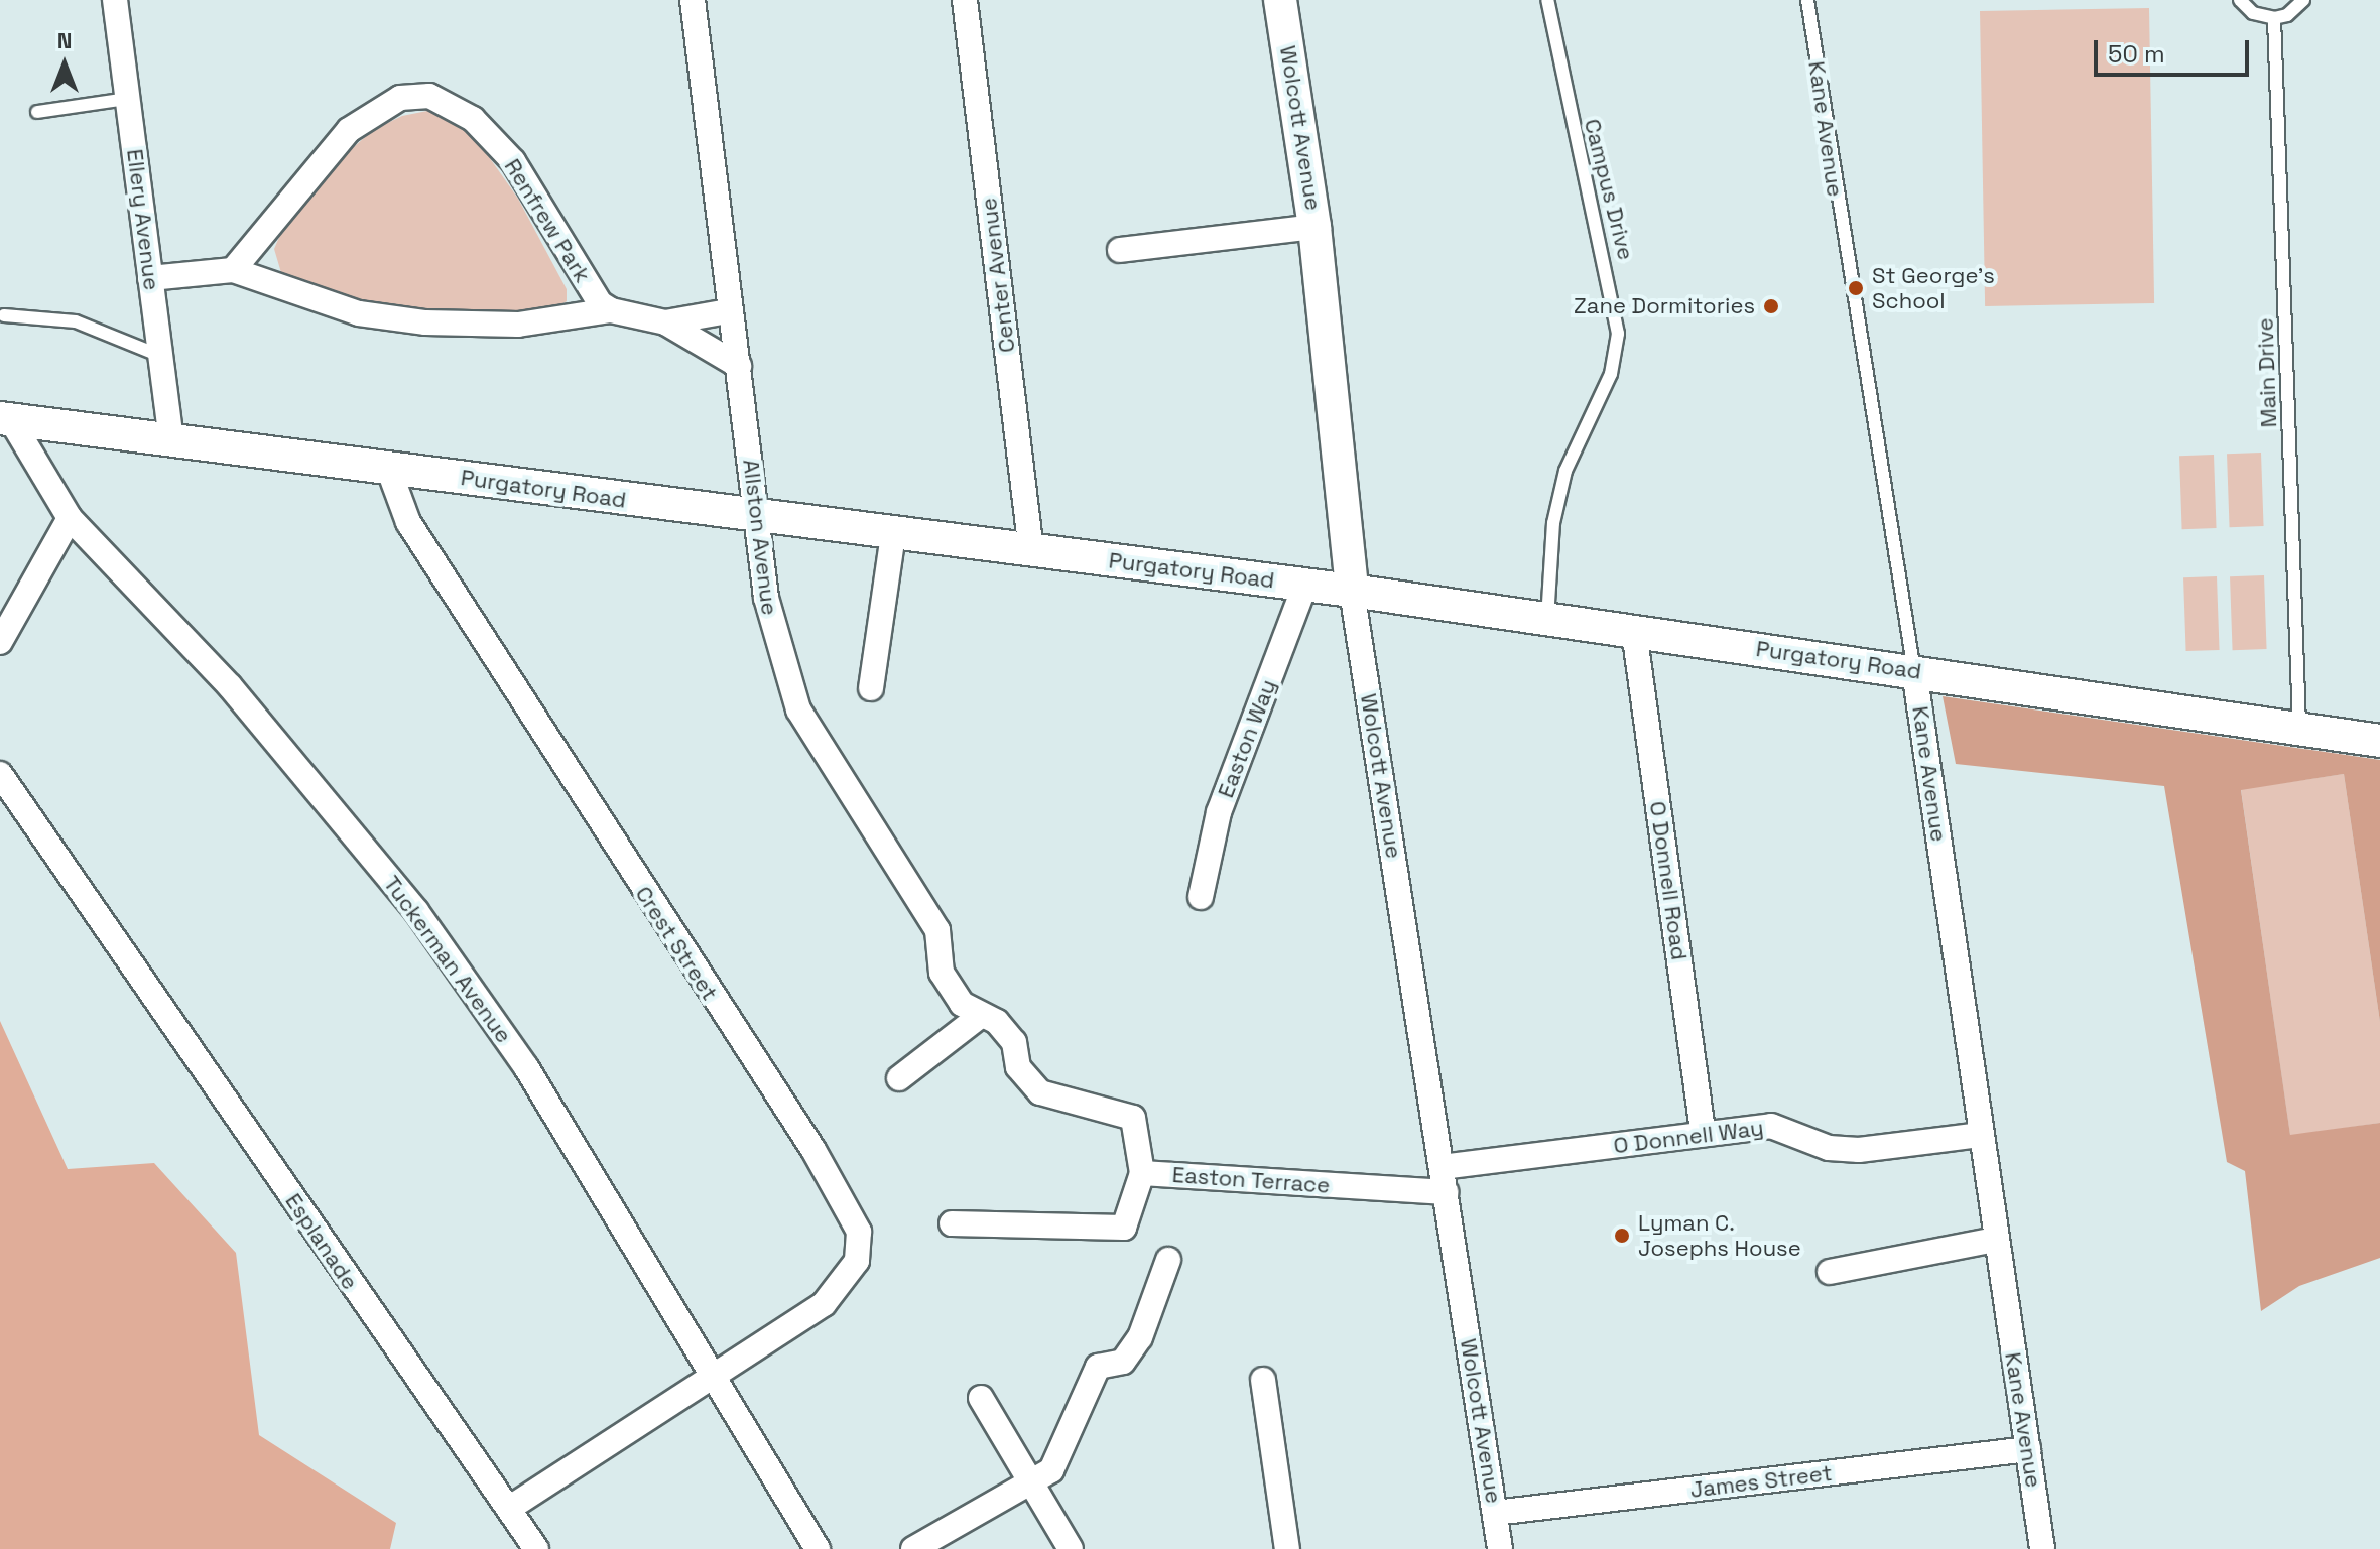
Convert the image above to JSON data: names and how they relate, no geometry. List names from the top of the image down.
{
  "streets": {
    "street": [
      "Wolcott Avenue",
      "Kane Avenue",
      "Ellery Avenue",
      "Renfrew Park",
      "Center Avenue",
      "Purgatory Road",
      "Allston Avenue",
      "Easton Way",
      "O Donnell Road",
      "Crest Street",
      "Tuckerman Avenue",
      "O Donnell Way",
      "Easton Terrace",
      "Esplanade",
      "James Street"
    ],
    "lane": ["Campus Drive", "Main Drive"]
  },
  "crossings": [
    ["Wolcott Avenue", "Purgatory Road"],
    ["Wolcott Avenue", "O Donnell Way"],
    ["Wolcott Avenue", "Easton Terrace"],
    ["Wolcott Avenue", "James Street"],
    ["Kane Avenue", "Purgatory Road"],
    ["Kane Avenue", "O Donnell Way"],
    ["Kane Avenue", "James Street"],
    ["Campus Drive", "Purgatory Road"],
    ["Ellery Avenue", "Renfrew Park"],
    ["Ellery Avenue", "Purgatory Road"],
    ["Renfrew Park", "Allston Avenue"],
    ["Center Avenue", "Purgatory Road"],
    ["Main Drive", "Purgatory Road"],
    ["Purgatory Road", "Allston Avenue"],
    ["Purgatory Road", "Easton Way"],
    ["Purgatory Road", "O Donnell Road"],
    ["Purgatory Road", "Crest Street"],
    ["Purgatory Road", "Tuckerman Avenue"],
    ["Allston Avenue", "Easton Terrace"],
    ["O Donnell Road", "O Donnell Way"],
    ["Crest Street", "Tuckerman Avenue"]
  ],
  "places": ["St George's School", "Zane Dormitories", "Lyman C. Josephs House"],
  "scale_bar": "50 m",
  "north": "top"
}
